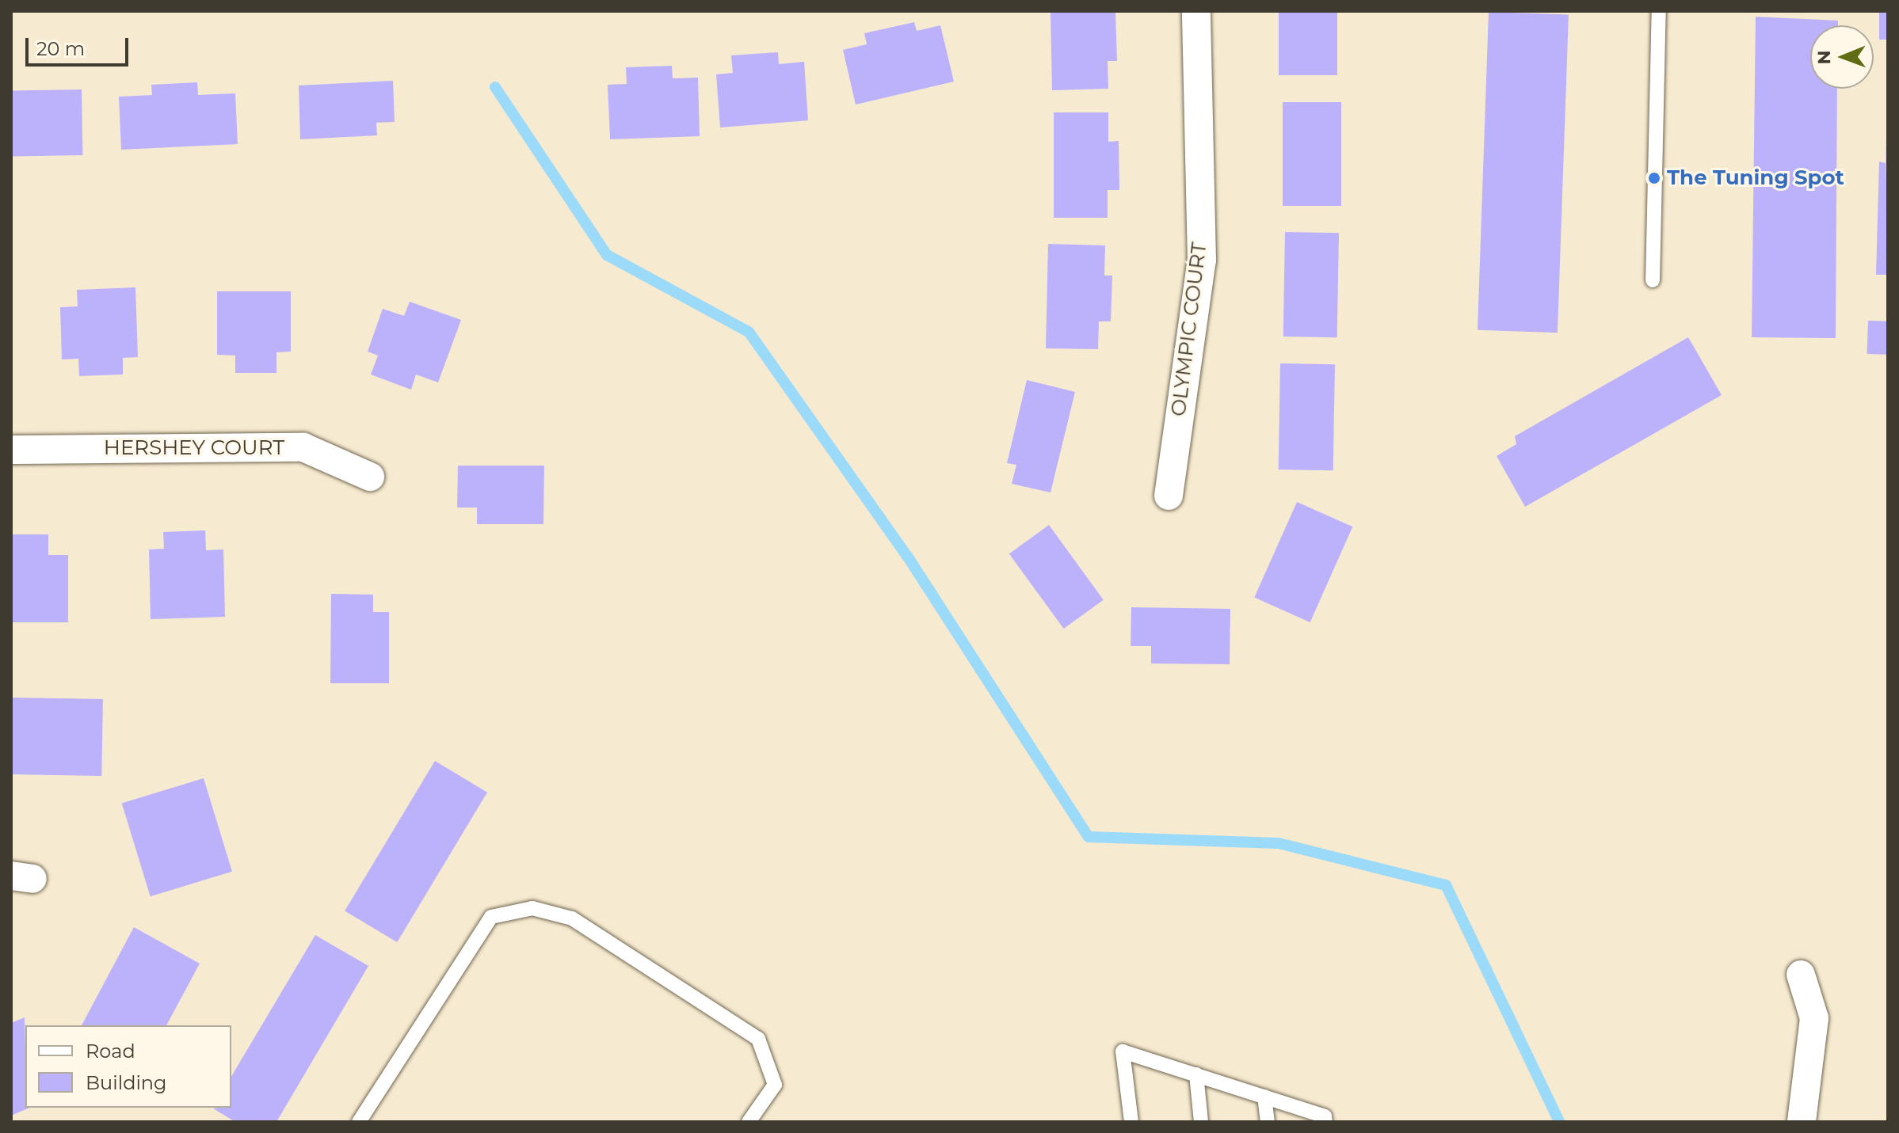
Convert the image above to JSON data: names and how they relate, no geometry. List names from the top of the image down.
{
  "streets": {
    "street": ["OLYMPIC COURT", "HERSHEY COURT"]
  },
  "places": ["The Tuning Spot"],
  "legend": ["Road", "Building"],
  "scale_bar": "20 m",
  "north": "left"
}
